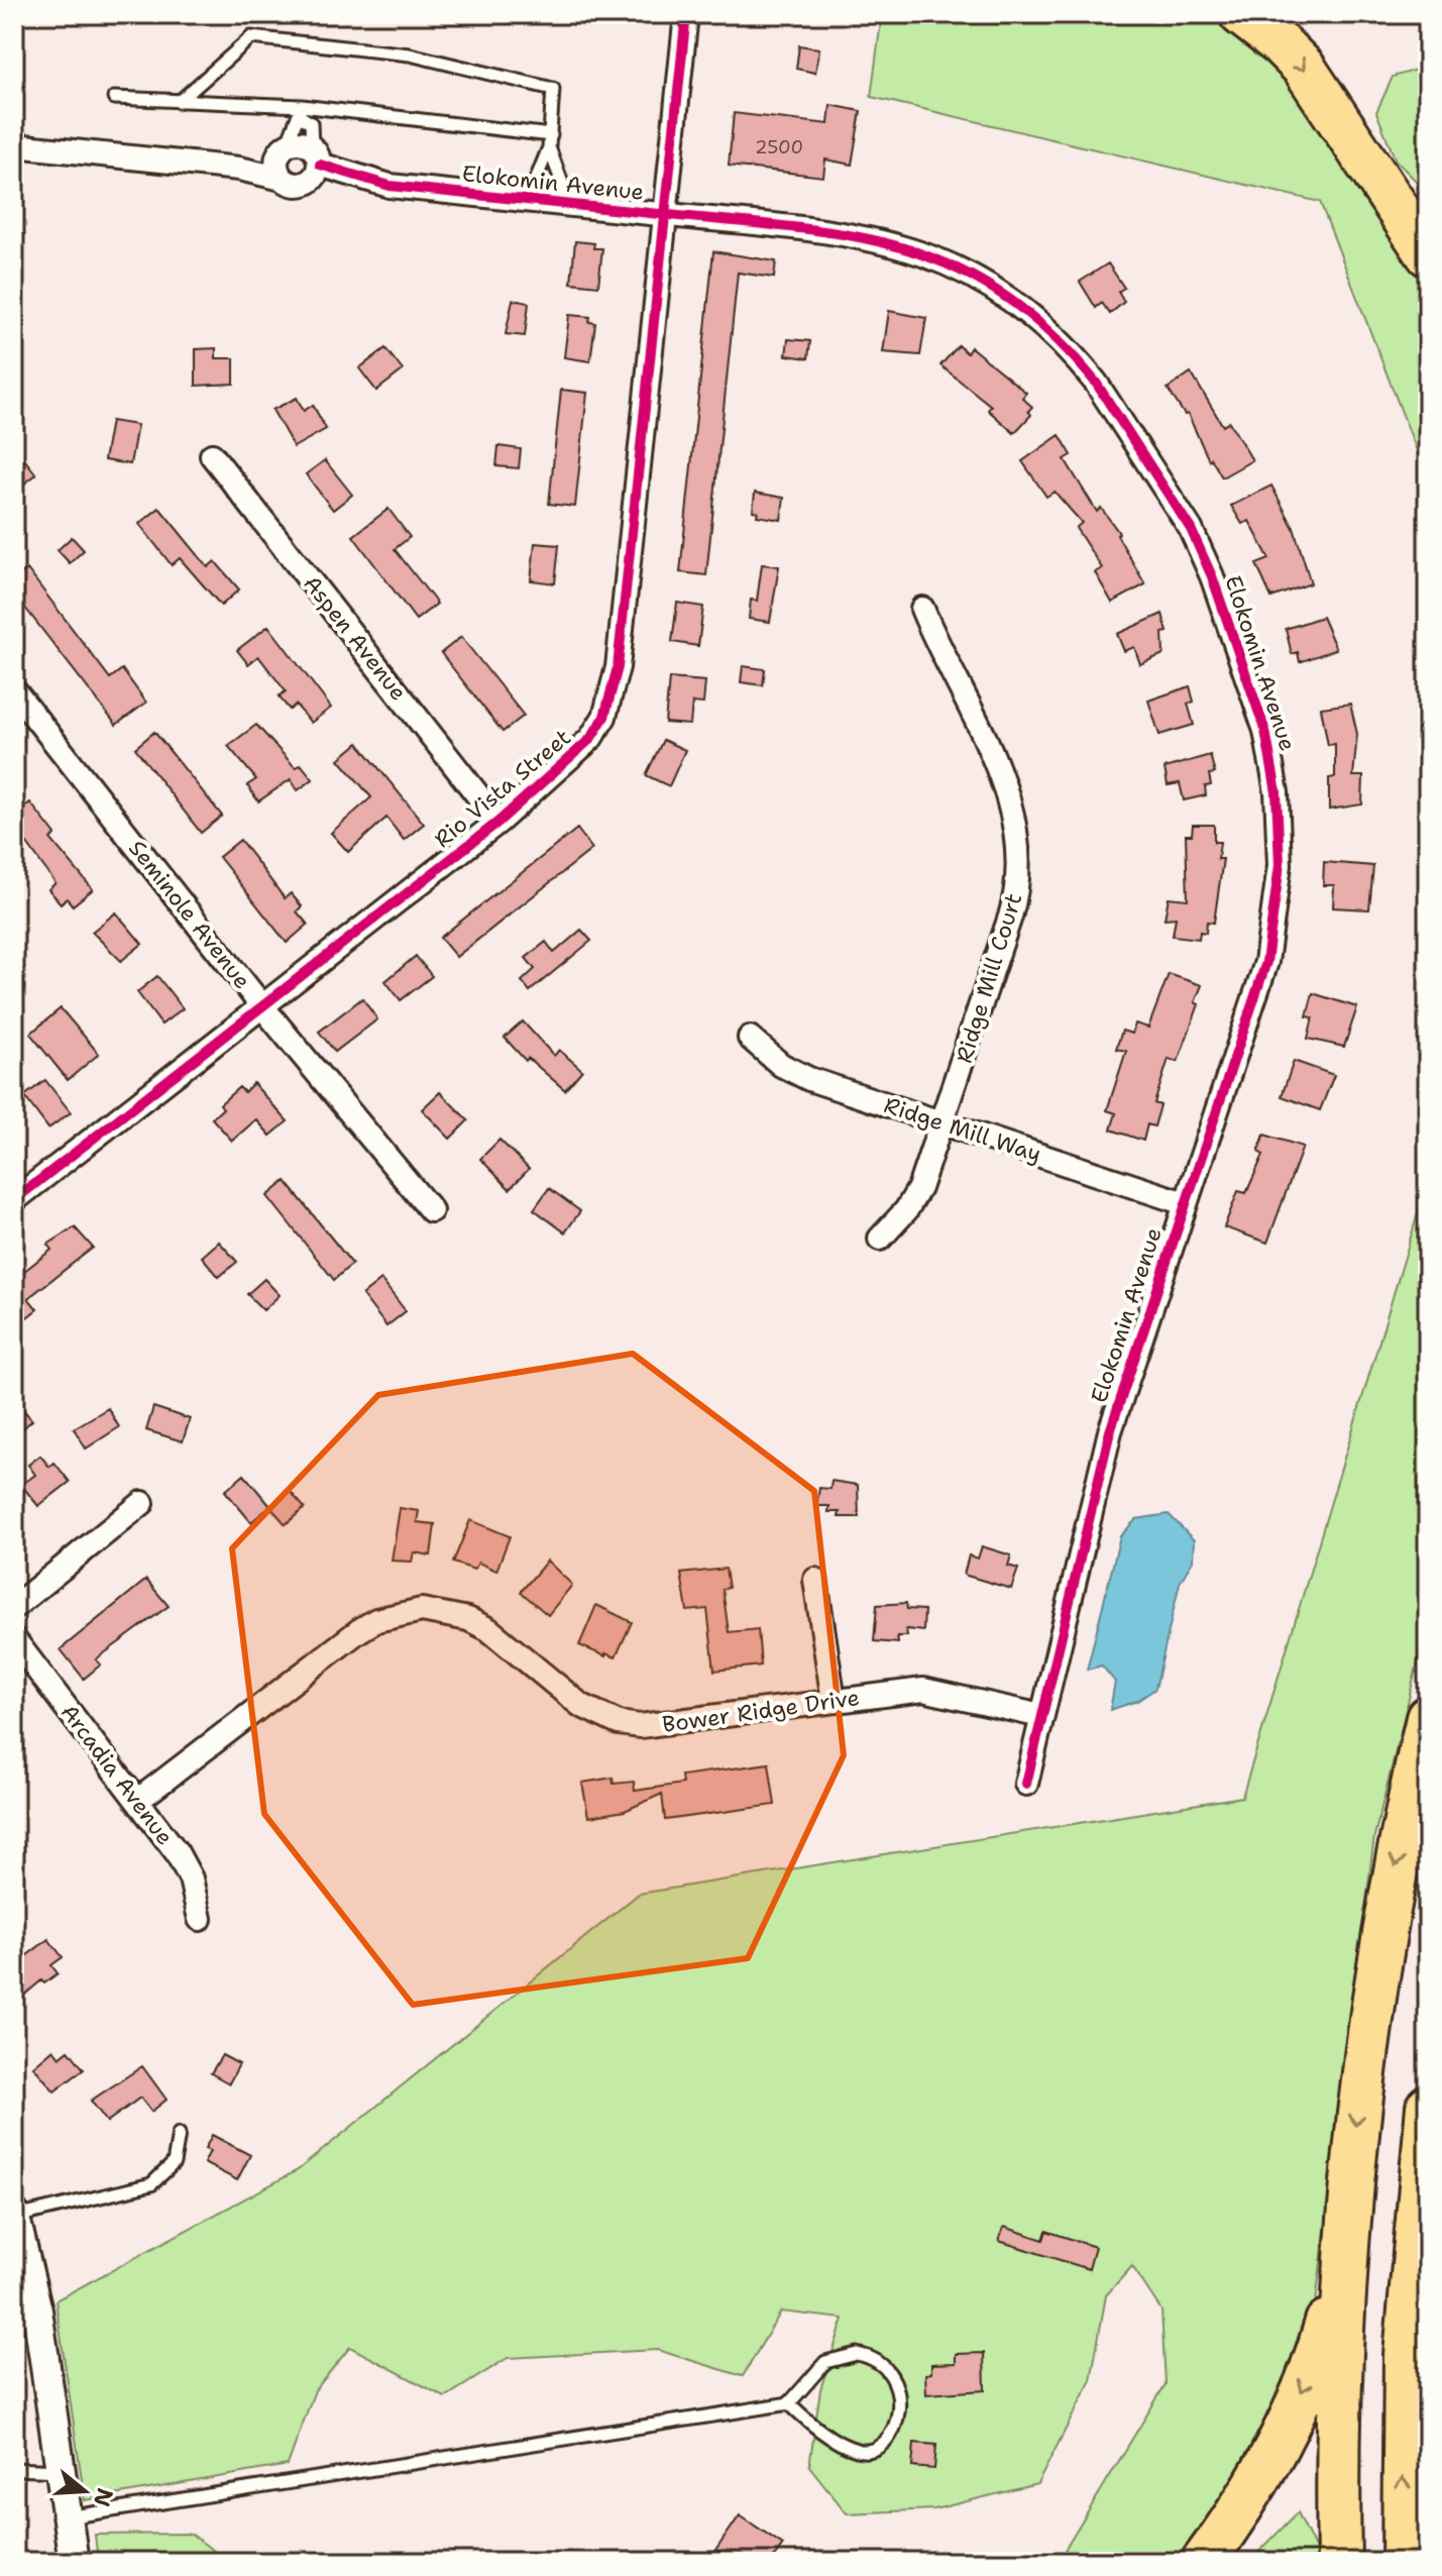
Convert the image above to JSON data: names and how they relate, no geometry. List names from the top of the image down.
{
  "streets": {
    "street": [
      "Elokomin Avenue",
      "Aspen Avenue",
      "Rio Vista Street",
      "Seminole Avenue",
      "Ridge Mill Court",
      "Ridge Mill Way",
      "Bower Ridge Drive",
      "Arcadia Avenue"
    ]
  },
  "crossings": [
    ["Elokomin Avenue", "Rio Vista Street"],
    ["Elokomin Avenue", "Ridge Mill Way"],
    ["Elokomin Avenue", "Bower Ridge Drive"],
    ["Aspen Avenue", "Rio Vista Street"],
    ["Rio Vista Street", "Seminole Avenue"],
    ["Ridge Mill Court", "Ridge Mill Way"],
    ["Bower Ridge Drive", "Arcadia Avenue"]
  ],
  "house_numbers": ["2500"],
  "north": "right"
}
